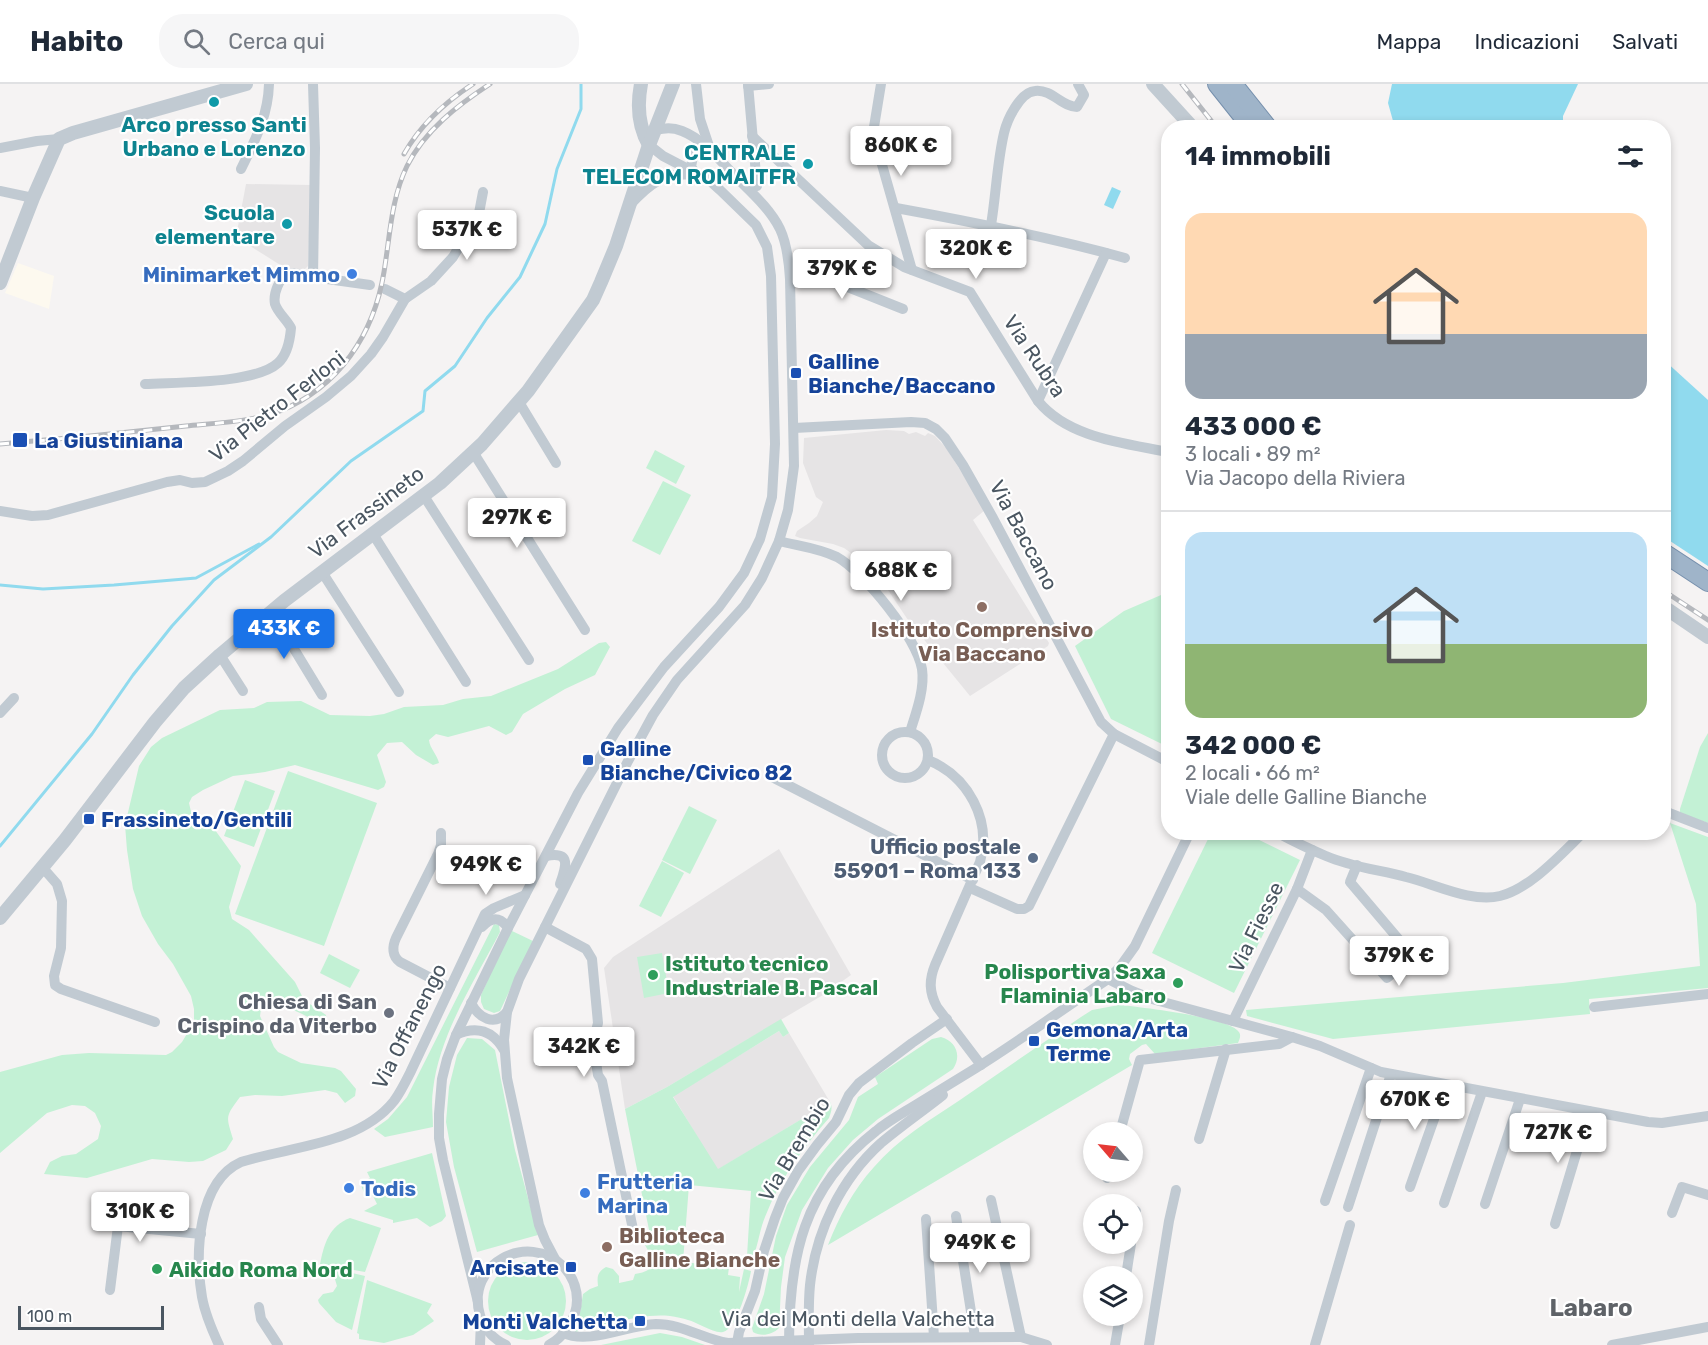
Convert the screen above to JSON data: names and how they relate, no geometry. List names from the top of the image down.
{
  "streets": {
    "street": [
      "Via Rubra",
      "Via Pietro Ferloni",
      "Via Frassineto",
      "Via Baccano",
      "Via Fiesse",
      "Via Offanengo",
      "Via Brembio",
      "Via dei Monti della Valchetta"
    ]
  },
  "crossings": [
    ["Via Brembio", "Via dei Monti della Valchetta"]
  ],
  "districts": ["Labaro"],
  "places": {
    "other": [
      "Arco presso Santi Urbano e Lorenzo",
      "CENTRALE TELECOM ROMAITFR",
      "Scuola elementare",
      "Minimarket Mimmo",
      "Istituto Comprensivo Via Baccano",
      "Ufficio postale 55901 – Roma 133",
      "Istituto tecnico Industriale B. Pascal",
      "Polisportiva Saxa Flaminia Labaro",
      "Chiesa di San Crispino da Viterbo",
      "Todis",
      "Frutteria Marina",
      "Biblioteca Galline Bianche",
      "Aikido Roma Nord"
    ],
    "transit": [
      "Galline Bianche/Baccano",
      "La Giustiniana",
      "Galline Bianche/Civico 82",
      "Frassineto/Gentili",
      "Gemona/Arta Terme",
      "Arcisate",
      "Monti Valchetta"
    ]
  },
  "scale_bar": "100 m",
  "north": "top left",
  "page": {
    "header": "Habito",
    "search": "Cerca qui",
    "nav": ["Mappa", "Indicazioni", "Salvati"],
    "heading": "14 immobili",
    "price": [
      "860K €",
      "537K €",
      "320K €",
      "379K €",
      "297K €",
      "688K €",
      "433K €",
      "949K €",
      "379K €",
      "342K €",
      "670K €",
      "727K €",
      "310K €",
      "949K €"
    ],
    "list": [
      {
        "name": "433 000 €",
        "note": "3 locali · 89 m² · Via Jacopo della Riviera"
      },
      {
        "name": "342 000 €",
        "note": "2 locali · 66 m² · Viale delle Galline Bianche"
      }
    ],
    "scale": "100 m"
  }
}
